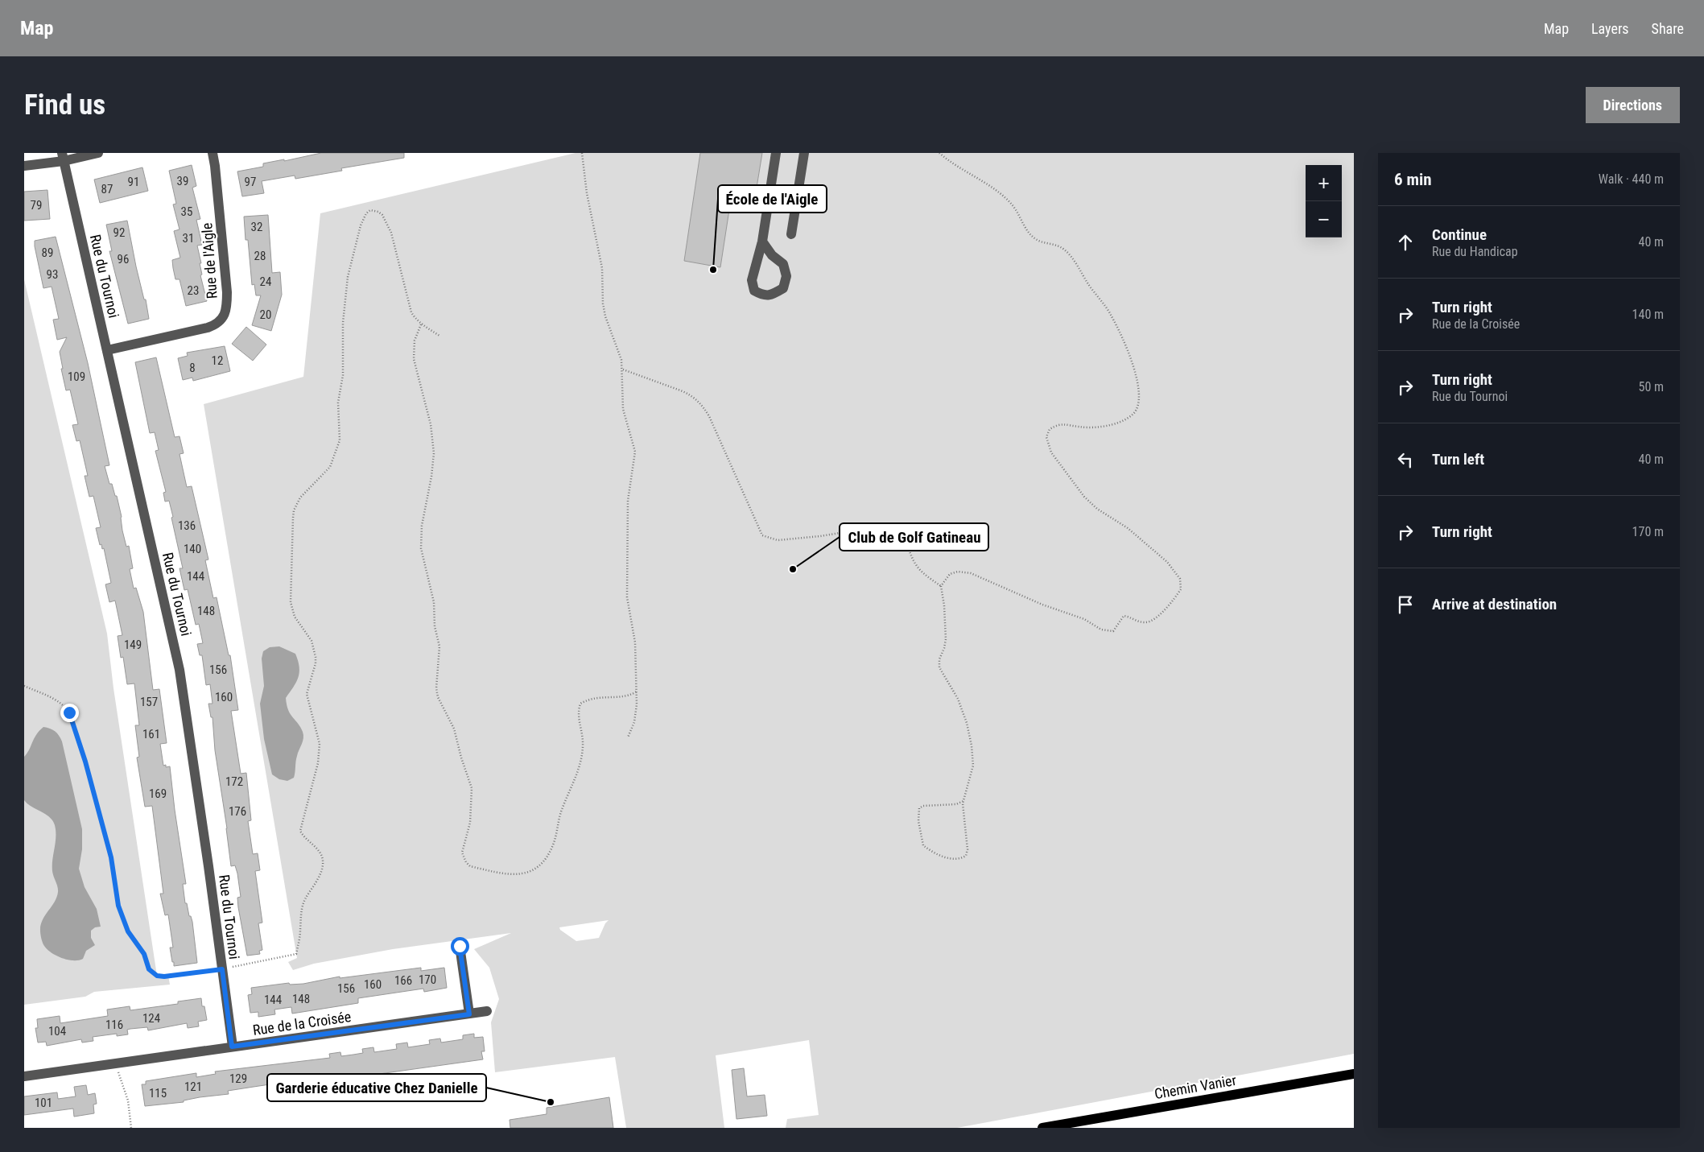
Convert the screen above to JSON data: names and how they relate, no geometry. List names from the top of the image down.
{
  "streets": {
    "main road": ["Chemin Vanier"],
    "street": ["Rue de l'Aigle", "Rue du Tournoi", "Rue de la Croisée"]
  },
  "crossings": [
    ["Rue de l'Aigle", "Rue du Tournoi"],
    ["Rue du Tournoi", "Rue de la Croisée"]
  ],
  "places": ["École de l'Aigle", "Club de Golf Gatineau", "Garderie éducative Chez Danielle"],
  "house_numbers": [
    "39",
    "91",
    "97",
    "87",
    "79",
    "35",
    "32",
    "92",
    "31",
    "89",
    "28",
    "96",
    "93",
    "24",
    "23",
    "20",
    "12",
    "8",
    "109",
    "136",
    "140",
    "144",
    "148",
    "149",
    "156",
    "160",
    "157",
    "161",
    "172",
    "169",
    "176",
    "170",
    "166",
    "160",
    "156",
    "148",
    "144",
    "124",
    "116",
    "104",
    "129",
    "121",
    "115",
    "101"
  ],
  "page": {
    "header": "Map",
    "nav": ["Map", "Layers", "Share"],
    "buttons": "Directions",
    "title": "Find us",
    "heading": ["6 min", "Walk · 440 m"],
    "map_buttons": ["+", "−"],
    "list": [
      ["Continue", "Rue du Handicap", "40 m"],
      ["Turn right", "Rue de la Croisée", "140 m"],
      ["Turn right", "Rue du Tournoi", "50 m"],
      ["Turn left", "40 m"],
      ["Turn right", "170 m"],
      "Arrive at destination"
    ]
  }
}
